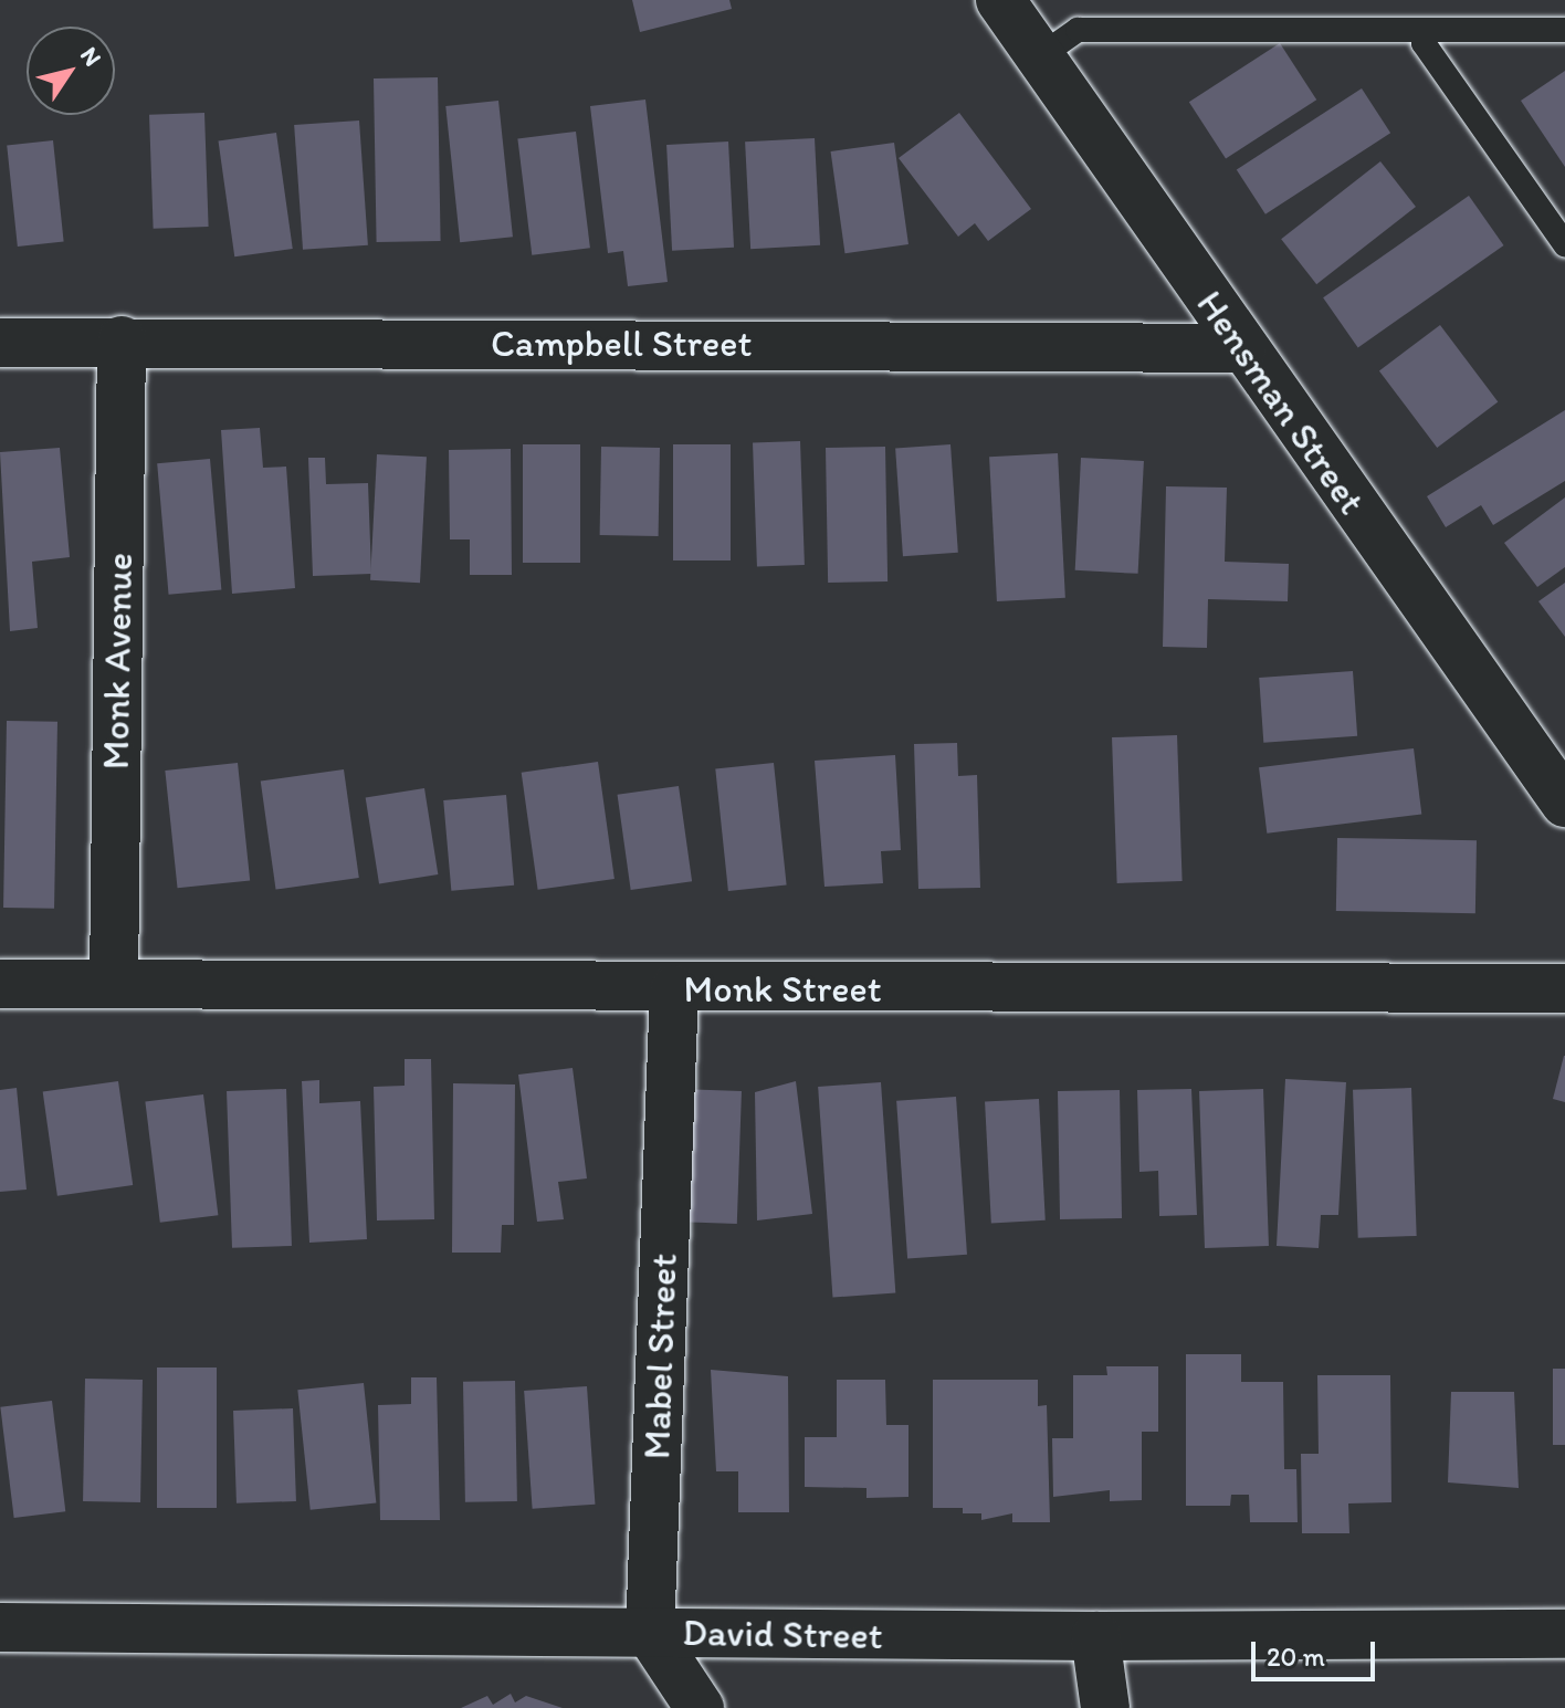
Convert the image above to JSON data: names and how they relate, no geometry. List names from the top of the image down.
{
  "streets": {
    "street": [
      "Campbell Street",
      "Hensman Street",
      "Monk Avenue",
      "Monk Street",
      "Mabel Street",
      "David Street"
    ]
  },
  "crossings": [
    ["Campbell Street", "Hensman Street"],
    ["Campbell Street", "Monk Avenue"],
    ["Monk Avenue", "Monk Street"],
    ["Monk Street", "Mabel Street"],
    ["Mabel Street", "David Street"]
  ],
  "scale_bar": "20 m",
  "north": "top right"
}
